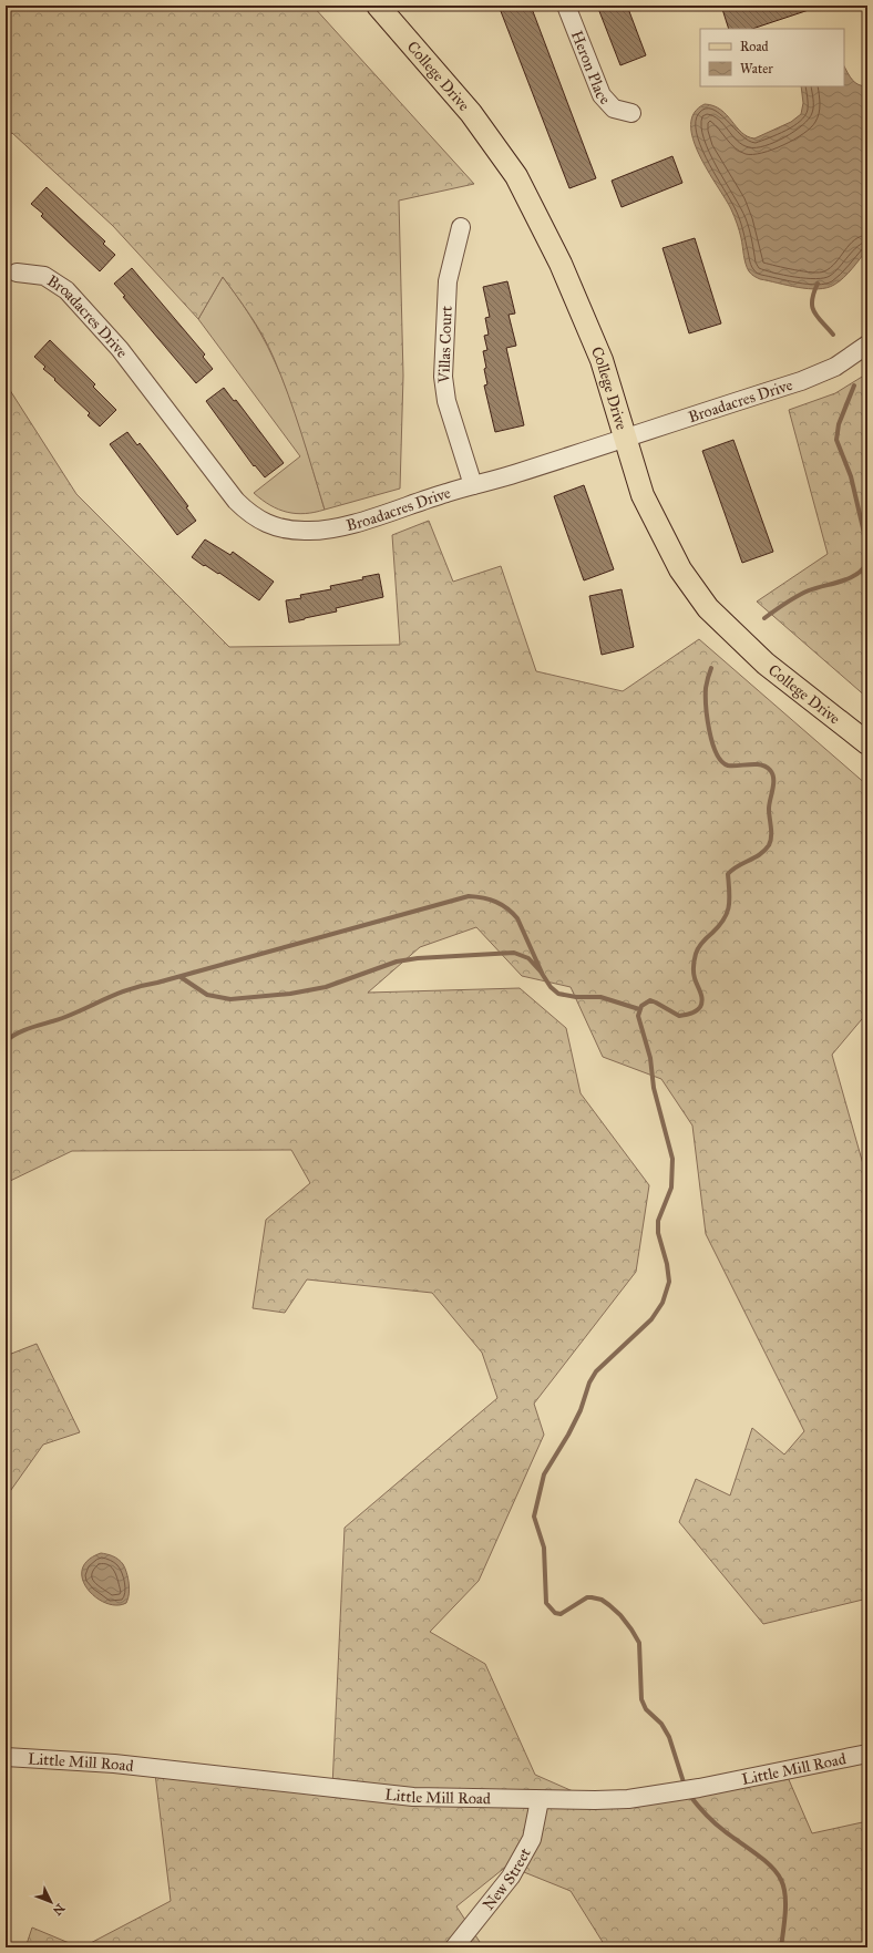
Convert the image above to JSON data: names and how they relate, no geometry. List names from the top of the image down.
{
  "streets": {
    "main road": ["College Drive"],
    "street": [
      "Heron Place",
      "Broadacres Drive",
      "Villas Court",
      "Little Mill Road",
      "New Street"
    ]
  },
  "crossings": [
    ["College Drive", "Broadacres Drive"],
    ["Broadacres Drive", "Villas Court"],
    ["Little Mill Road", "New Street"]
  ],
  "legend": ["Road", "Water"],
  "north": "bottom right"
}
